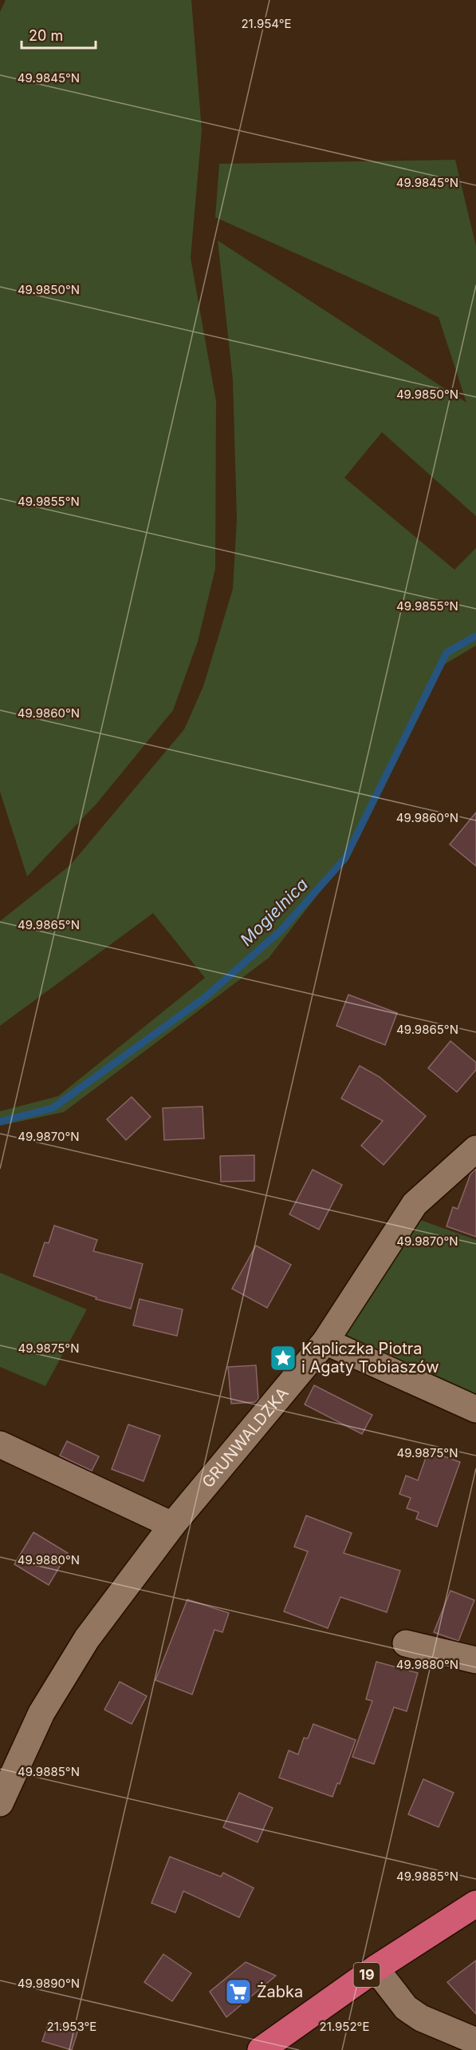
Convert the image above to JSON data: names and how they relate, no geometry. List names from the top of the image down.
{
  "streets": {
    "highway": ["19"],
    "street": ["GRUNWALDZKA"]
  },
  "water": ["Mogielnica"],
  "places": {
    "place": ["Kapliczka Piotra i Agaty Tobiaszów"],
    "supermarket": ["Żabka"]
  },
  "scale_bar": "20 m",
  "coordinates": [
    "21.954°E",
    "49.9845°N",
    "49.9850°N",
    "49.9855°N",
    "49.9860°N",
    "49.9865°N",
    "49.9870°N",
    "49.9875°N",
    "49.9880°N",
    "49.9885°N",
    "49.9890°N",
    "21.953°E",
    "21.952°E"
  ]
}
